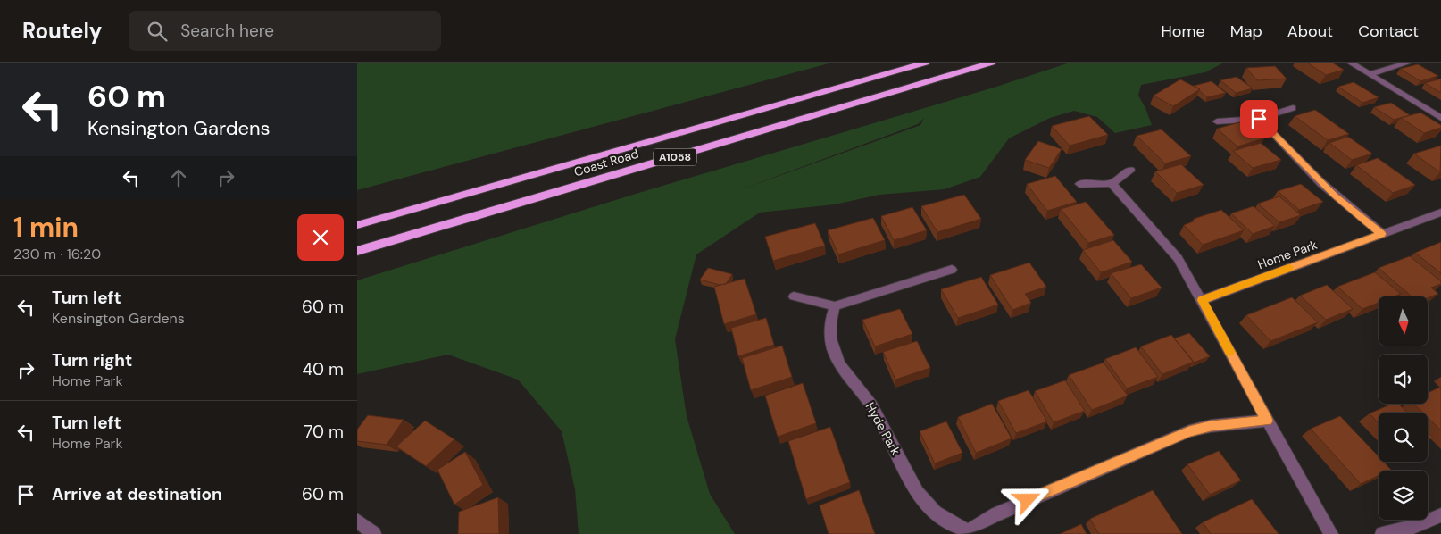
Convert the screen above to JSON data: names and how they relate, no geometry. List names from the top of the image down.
{
  "streets": {
    "highway": ["A1058", "Coast Road"],
    "street": ["Home Park", "Hyde Park"]
  },
  "north": "bottom",
  "page": {
    "header": "Routely",
    "search": "Search here",
    "nav": [
      "Home",
      "Map",
      "About",
      "Contact"
    ],
    "turn": ["60 m", "Kensington Gardens"],
    "heading": ["1 min", "230 m · 16:20"],
    "list": [
      {
        "name": "Turn left",
        "note": "Kensington Gardens",
        "value": "60 m"
      },
      {
        "name": "Turn right",
        "note": "Home Park",
        "value": "40 m"
      },
      {
        "name": "Turn left",
        "note": "Home Park",
        "value": "70 m"
      },
      {
        "name": "Arrive at destination",
        "value": "60 m"
      }
    ]
  }
}
